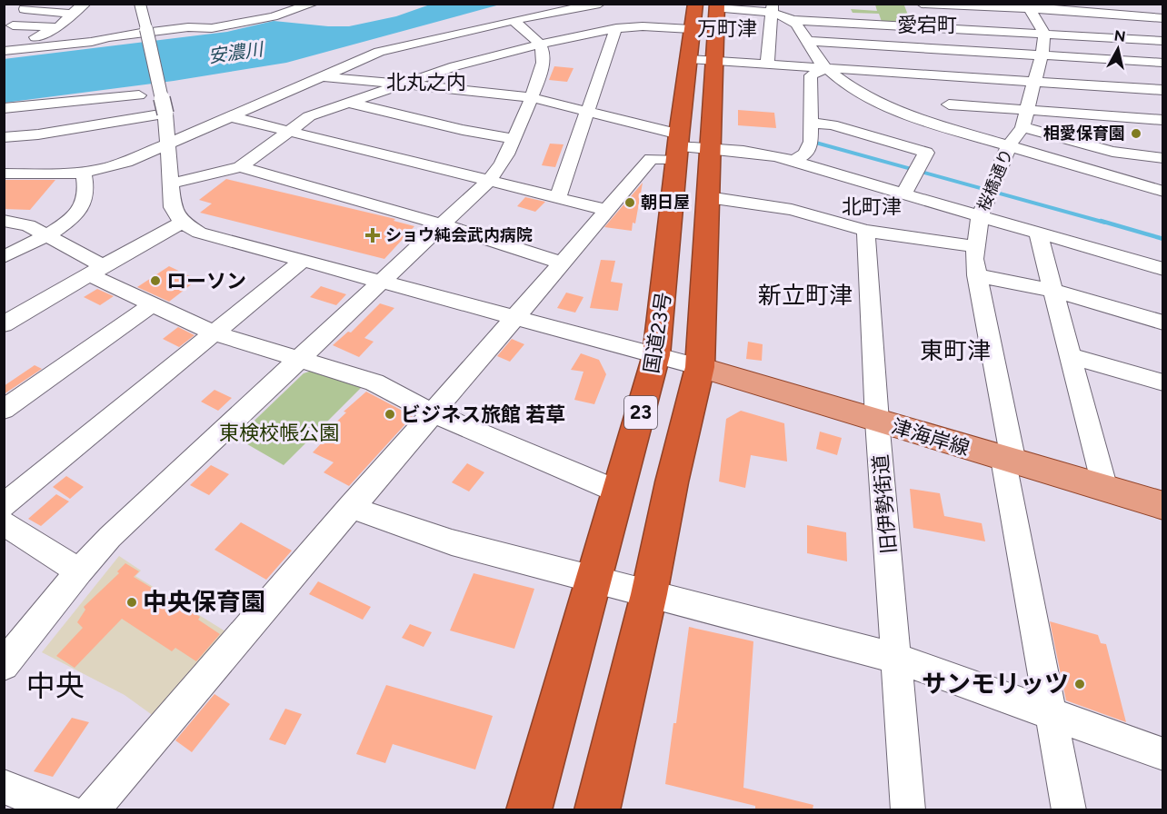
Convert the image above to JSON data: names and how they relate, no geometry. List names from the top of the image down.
{
  "streets": {
    "highway": ["国道23号", "23"],
    "main road": ["津海岸線"],
    "street": ["桜橋通り", "旧伊勢街道"]
  },
  "crossings": [
    ["桜橋通り", "津海岸線"],
    ["国道23号", "津海岸線"],
    ["津海岸線", "旧伊勢街道"]
  ],
  "districts": [
    "愛宕町",
    "万町津",
    "北丸之内",
    "北町津",
    "新立町津",
    "東町津",
    "中央"
  ],
  "water": ["安濃川"],
  "parks": ["東検校帳公園"],
  "places": {
    "other": [
      "相愛保育園",
      "朝日屋",
      "ローソン",
      "ビジネス旅館 若草",
      "中央保育園",
      "サンモリッツ"
    ],
    "health": ["ショウ純会武内病院"]
  },
  "north": "top"
}
